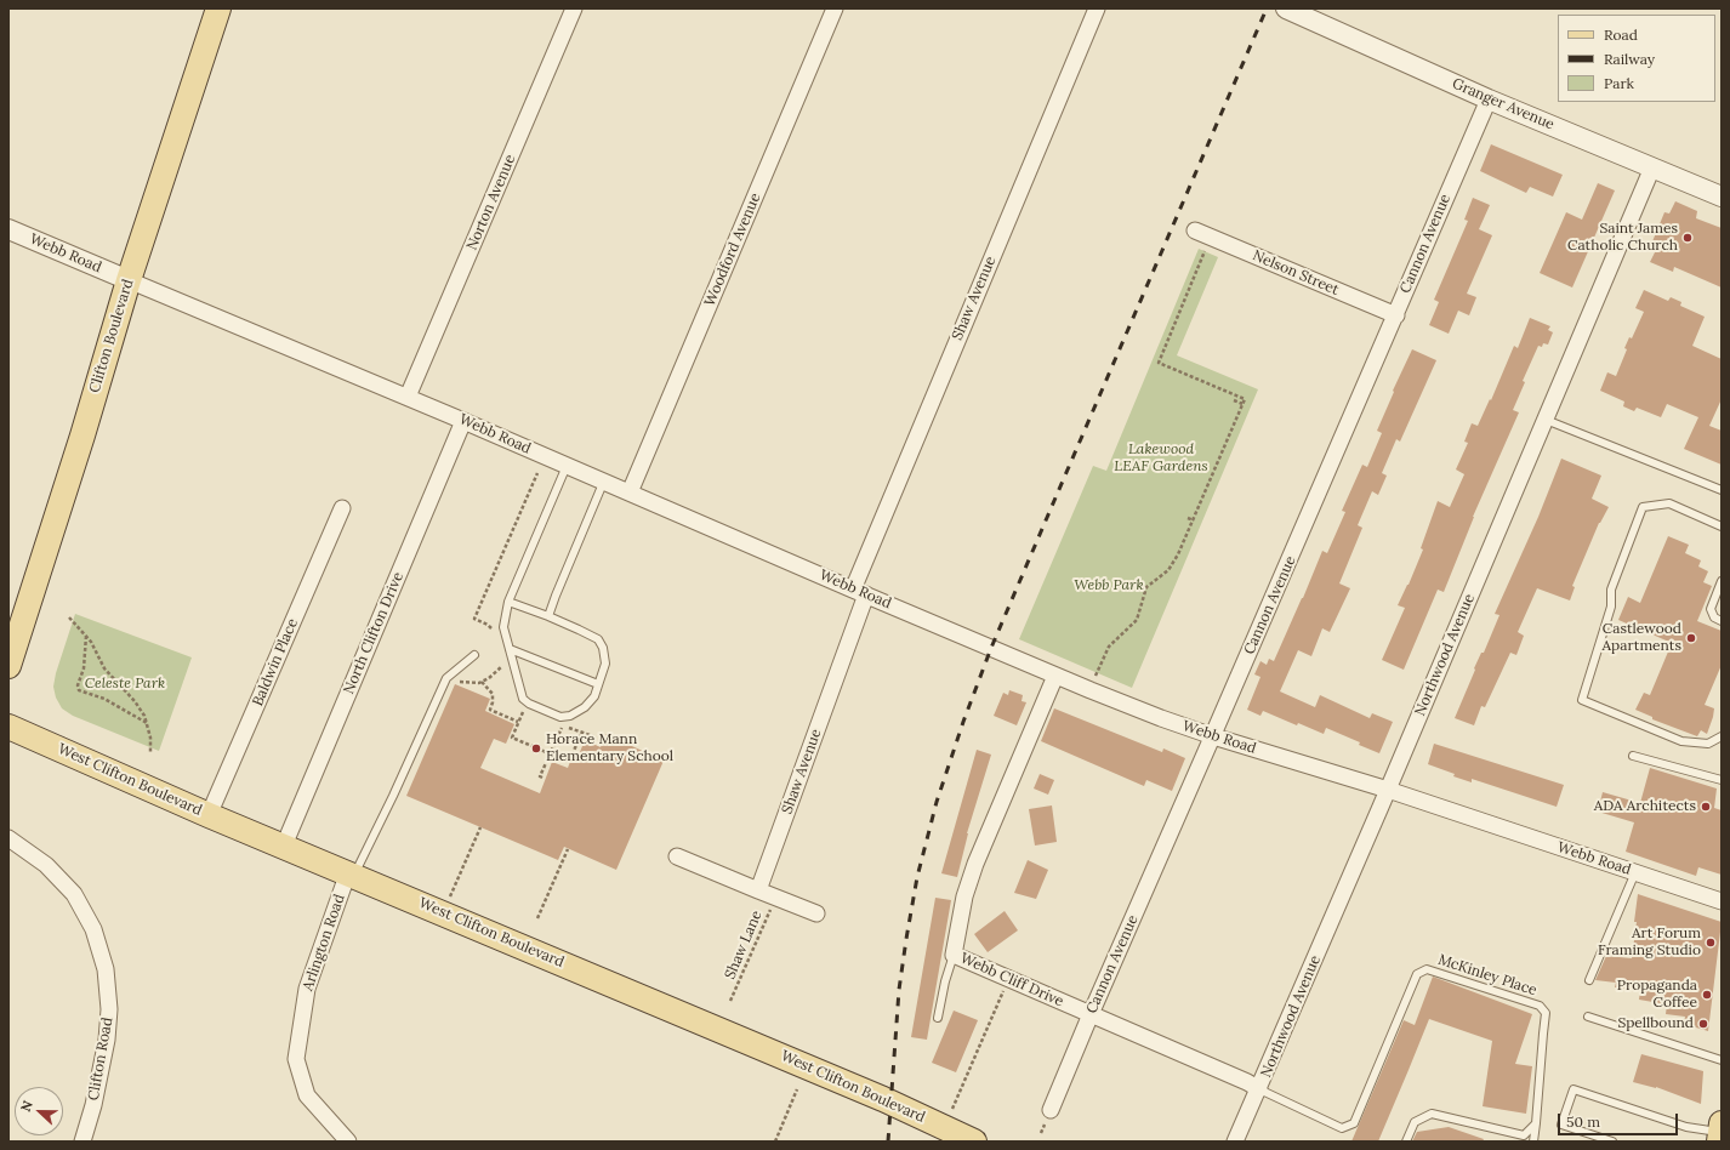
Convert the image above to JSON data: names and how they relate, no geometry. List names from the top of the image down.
{
  "streets": {
    "main road": ["Clifton Boulevard", "West Clifton Boulevard"],
    "street": [
      "Granger Avenue",
      "Norton Avenue",
      "Cannon Avenue",
      "Woodford Avenue",
      "Webb Road",
      "Nelson Street",
      "Shaw Avenue",
      "North Clifton Drive",
      "Northwood Avenue",
      "Baldwin Place",
      "Arlington Road",
      "Webb Cliff Drive",
      "Clifton Road"
    ],
    "lane": ["McKinley Place"],
    "path": ["Shaw Lane"]
  },
  "crossings": [
    ["Granger Avenue", "Cannon Avenue"],
    ["Granger Avenue", "Northwood Avenue"],
    ["Norton Avenue", "Webb Road"],
    ["Cannon Avenue", "Webb Road"],
    ["Cannon Avenue", "Nelson Street"],
    ["Cannon Avenue", "Webb Cliff Drive"],
    ["Woodford Avenue", "Webb Road"],
    ["Webb Road", "Shaw Avenue"],
    ["Webb Road", "Clifton Boulevard"],
    ["Webb Road", "North Clifton Drive"],
    ["Webb Road", "Northwood Avenue"],
    ["Webb Road", "Webb Cliff Drive"],
    ["North Clifton Drive", "West Clifton Boulevard"],
    ["Northwood Avenue", "Webb Cliff Drive"],
    ["Baldwin Place", "West Clifton Boulevard"],
    ["West Clifton Boulevard", "Arlington Road"],
    ["McKinley Place", "Webb Cliff Drive"]
  ],
  "parks": ["Lakewood LEAF Gardens", "Webb Park", "Celeste Park"],
  "places": [
    "Saint James Catholic Church",
    "Castlewood Apartments",
    "Horace Mann Elementary School",
    "ADA Architects",
    "Art Forum Framing Studio",
    "Propaganda Coffee",
    "Spellbound"
  ],
  "legend": ["Road", "Railway", "Park"],
  "scale_bar": "50 m",
  "north": "left"
}
